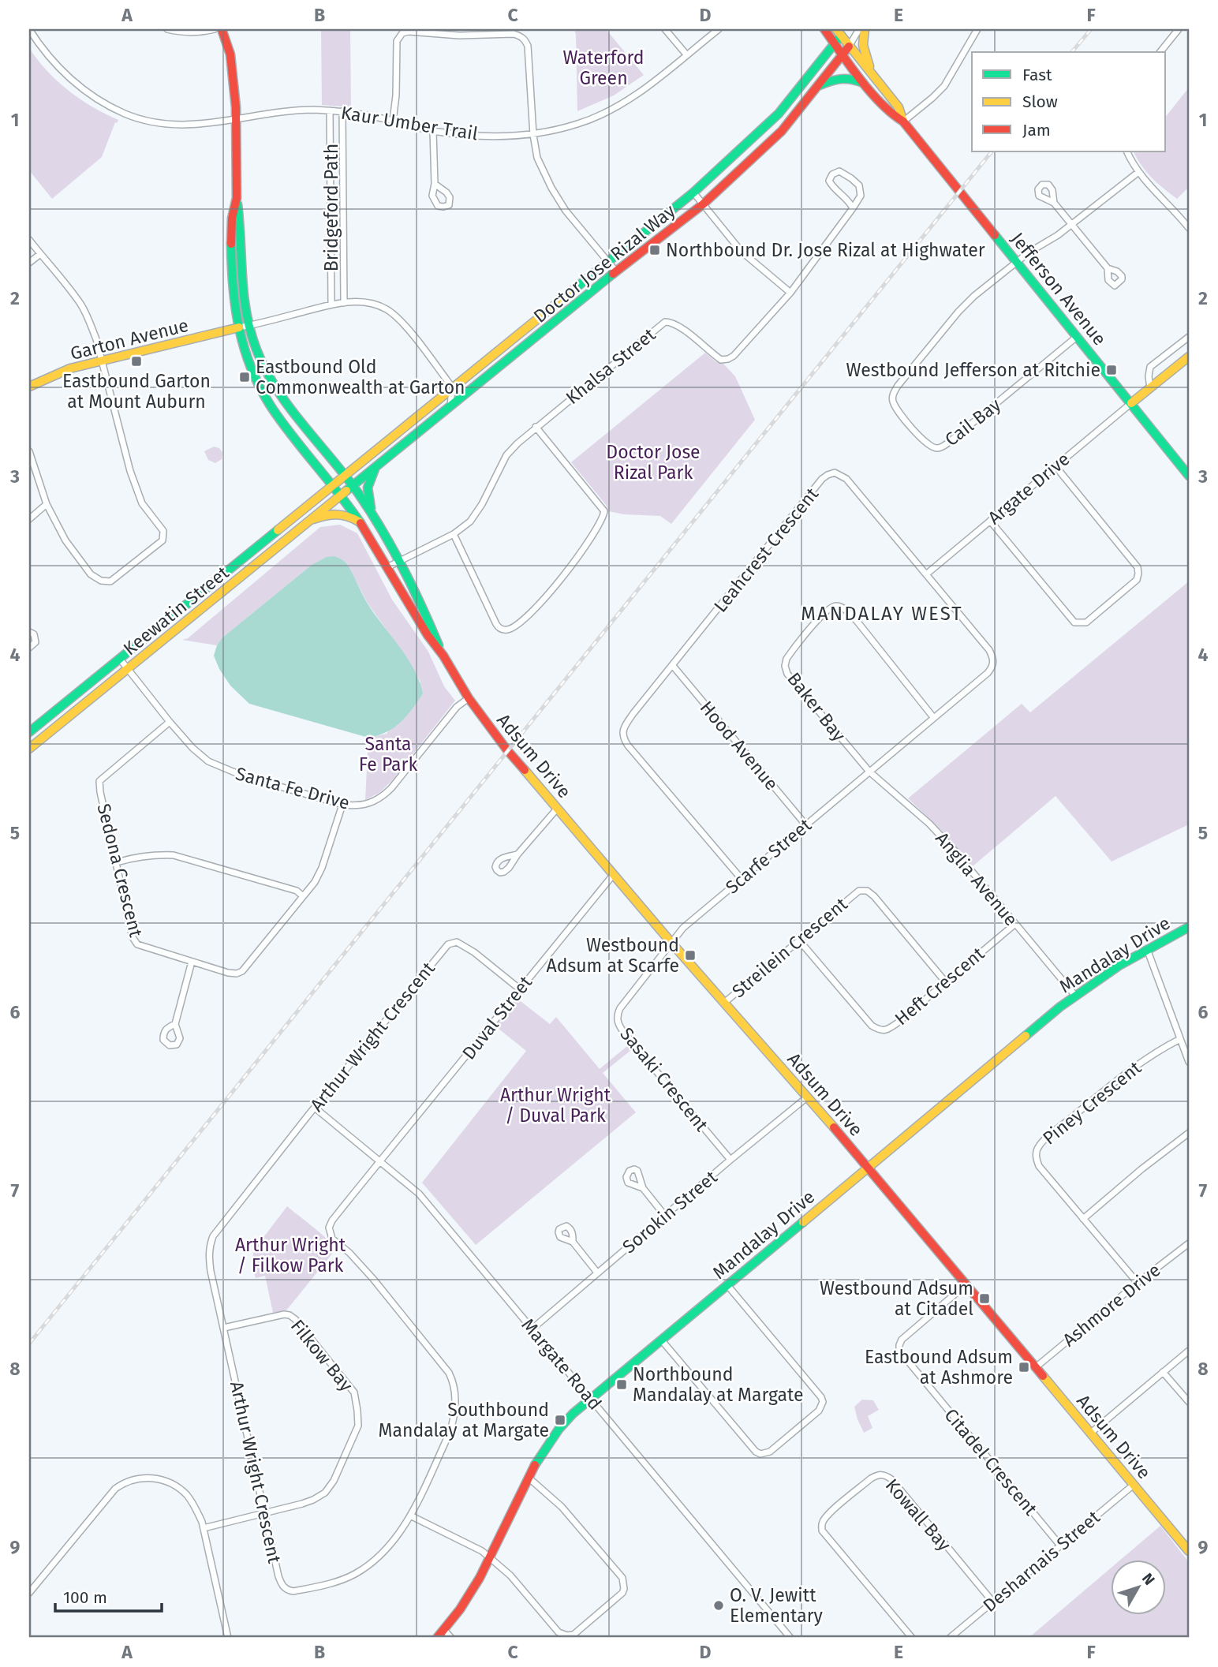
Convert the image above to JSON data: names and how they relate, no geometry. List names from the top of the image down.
{
  "streets": {
    "street": [
      "Kaur Umber Trail",
      "Bridgeford Path",
      "Doctor Jose Rizal Way",
      "Jefferson Avenue",
      "Garton Avenue",
      "Khalsa Street",
      "Cail Bay",
      "Argate Drive",
      "Leahcrest Crescent",
      "Keewatin Street",
      "Baker Bay",
      "Hood Avenue",
      "Adsum Drive",
      "Santa Fe Drive",
      "Scarfe Street",
      "Sedona Crescent",
      "Anglia Avenue",
      "Streilein Crescent",
      "Mandalay Drive",
      "Heft Crescent",
      "Duval Street",
      "Arthur Wright Crescent",
      "Sasaki Crescent",
      "Piney Crescent",
      "Sorokin Street",
      "Ashmore Drive",
      "Filkow Bay",
      "Margate Road",
      "Citadel Crescent",
      "Kowall Bay",
      "Desharnais Street"
    ]
  },
  "crossings": [
    ["Kaur Umber Trail", "Bridgeford Path"],
    ["Doctor Jose Rizal Way", "Jefferson Avenue"],
    ["Doctor Jose Rizal Way", "Keewatin Street"],
    ["Doctor Jose Rizal Way", "Adsum Drive"],
    ["Jefferson Avenue", "Cail Bay"],
    ["Jefferson Avenue", "Argate Drive"],
    ["Garton Avenue", "Adsum Drive"],
    ["Khalsa Street", "Adsum Drive"],
    ["Argate Drive", "Leahcrest Crescent"],
    ["Leahcrest Crescent", "Baker Bay"],
    ["Leahcrest Crescent", "Hood Avenue"],
    ["Leahcrest Crescent", "Scarfe Street"],
    ["Leahcrest Crescent", "Anglia Avenue"],
    ["Keewatin Street", "Adsum Drive"],
    ["Keewatin Street", "Santa Fe Drive"],
    ["Baker Bay", "Scarfe Street"],
    ["Baker Bay", "Anglia Avenue"],
    ["Hood Avenue", "Scarfe Street"],
    ["Adsum Drive", "Santa Fe Drive"],
    ["Adsum Drive", "Scarfe Street"],
    ["Adsum Drive", "Streilein Crescent"],
    ["Adsum Drive", "Mandalay Drive"],
    ["Adsum Drive", "Duval Street"],
    ["Adsum Drive", "Sasaki Crescent"],
    ["Adsum Drive", "Sorokin Street"],
    ["Adsum Drive", "Ashmore Drive"],
    ["Adsum Drive", "Citadel Crescent"],
    ["Adsum Drive", "Desharnais Street"],
    ["Santa Fe Drive", "Sedona Crescent"],
    ["Scarfe Street", "Anglia Avenue"],
    ["Scarfe Street", "Sasaki Crescent"],
    ["Anglia Avenue", "Mandalay Drive"],
    ["Anglia Avenue", "Heft Crescent"],
    ["Streilein Crescent", "Heft Crescent"],
    ["Mandalay Drive", "Margate Road"],
    ["Duval Street", "Arthur Wright Crescent"],
    ["Duval Street", "Margate Road"],
    ["Arthur Wright Crescent", "Filkow Bay"],
    ["Arthur Wright Crescent", "Margate Road"],
    ["Sasaki Crescent", "Sorokin Street"],
    ["Piney Crescent", "Ashmore Drive"],
    ["Sorokin Street", "Margate Road"],
    ["Citadel Crescent", "Desharnais Street"],
    ["Kowall Bay", "Desharnais Street"]
  ],
  "districts": ["MANDALAY WEST"],
  "parks": [
    "Waterford Green",
    "Doctor Jose Rizal Park",
    "Santa Fe Park",
    "Arthur Wright / Duval Park",
    "Arthur Wright / Filkow Park"
  ],
  "places": {
    "transit": [
      "Northbound Dr. Jose Rizal at Highwater",
      "Eastbound Garton at Mount Auburn",
      "Westbound Jefferson at Ritchie",
      "Eastbound Old Commonwealth at Garton",
      "Westbound Adsum at Scarfe",
      "Westbound Adsum at Citadel",
      "Eastbound Adsum at Ashmore",
      "Northbound Mandalay at Margate",
      "Southbound Mandalay at Margate"
    ],
    "other": ["O. V. Jewitt Elementary"]
  },
  "legend": ["Fast", "Slow", "Jam"],
  "scale_bar": "100 m",
  "north": "top right",
  "grid": {
    "columns": [
      "A",
      "B",
      "C",
      "D",
      "E",
      "F"
    ],
    "rows": [
      "1",
      "2",
      "3",
      "4",
      "5",
      "6",
      "7",
      "8",
      "9"
    ]
  }
}
